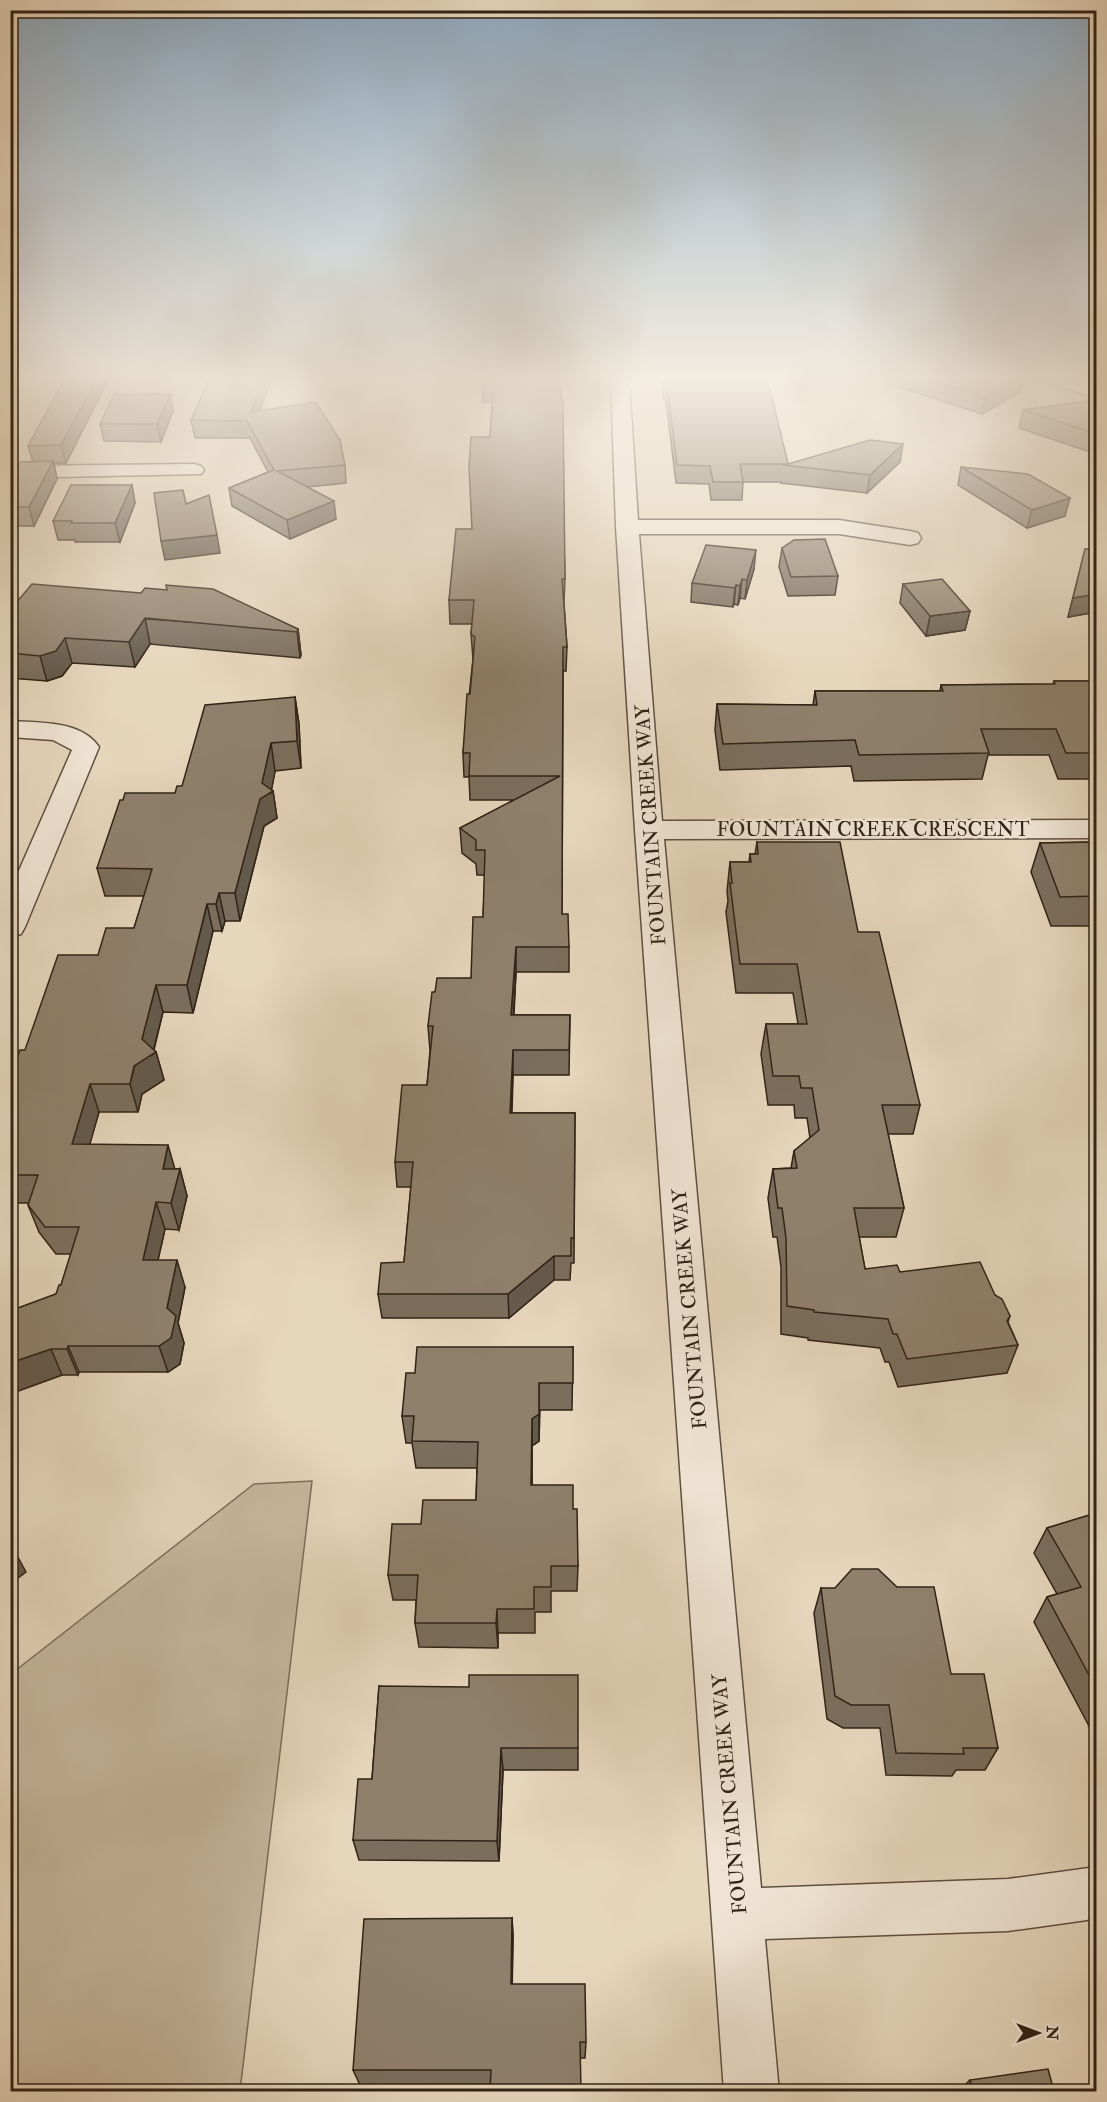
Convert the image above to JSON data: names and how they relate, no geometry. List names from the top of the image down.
{
  "streets": {
    "street": ["FOUNTAIN CREEK WAY", "FOUNTAIN CREEK CRESCENT"]
  },
  "crossings": [
    ["FOUNTAIN CREEK WAY", "FOUNTAIN CREEK CRESCENT"]
  ],
  "north": "right"
}
